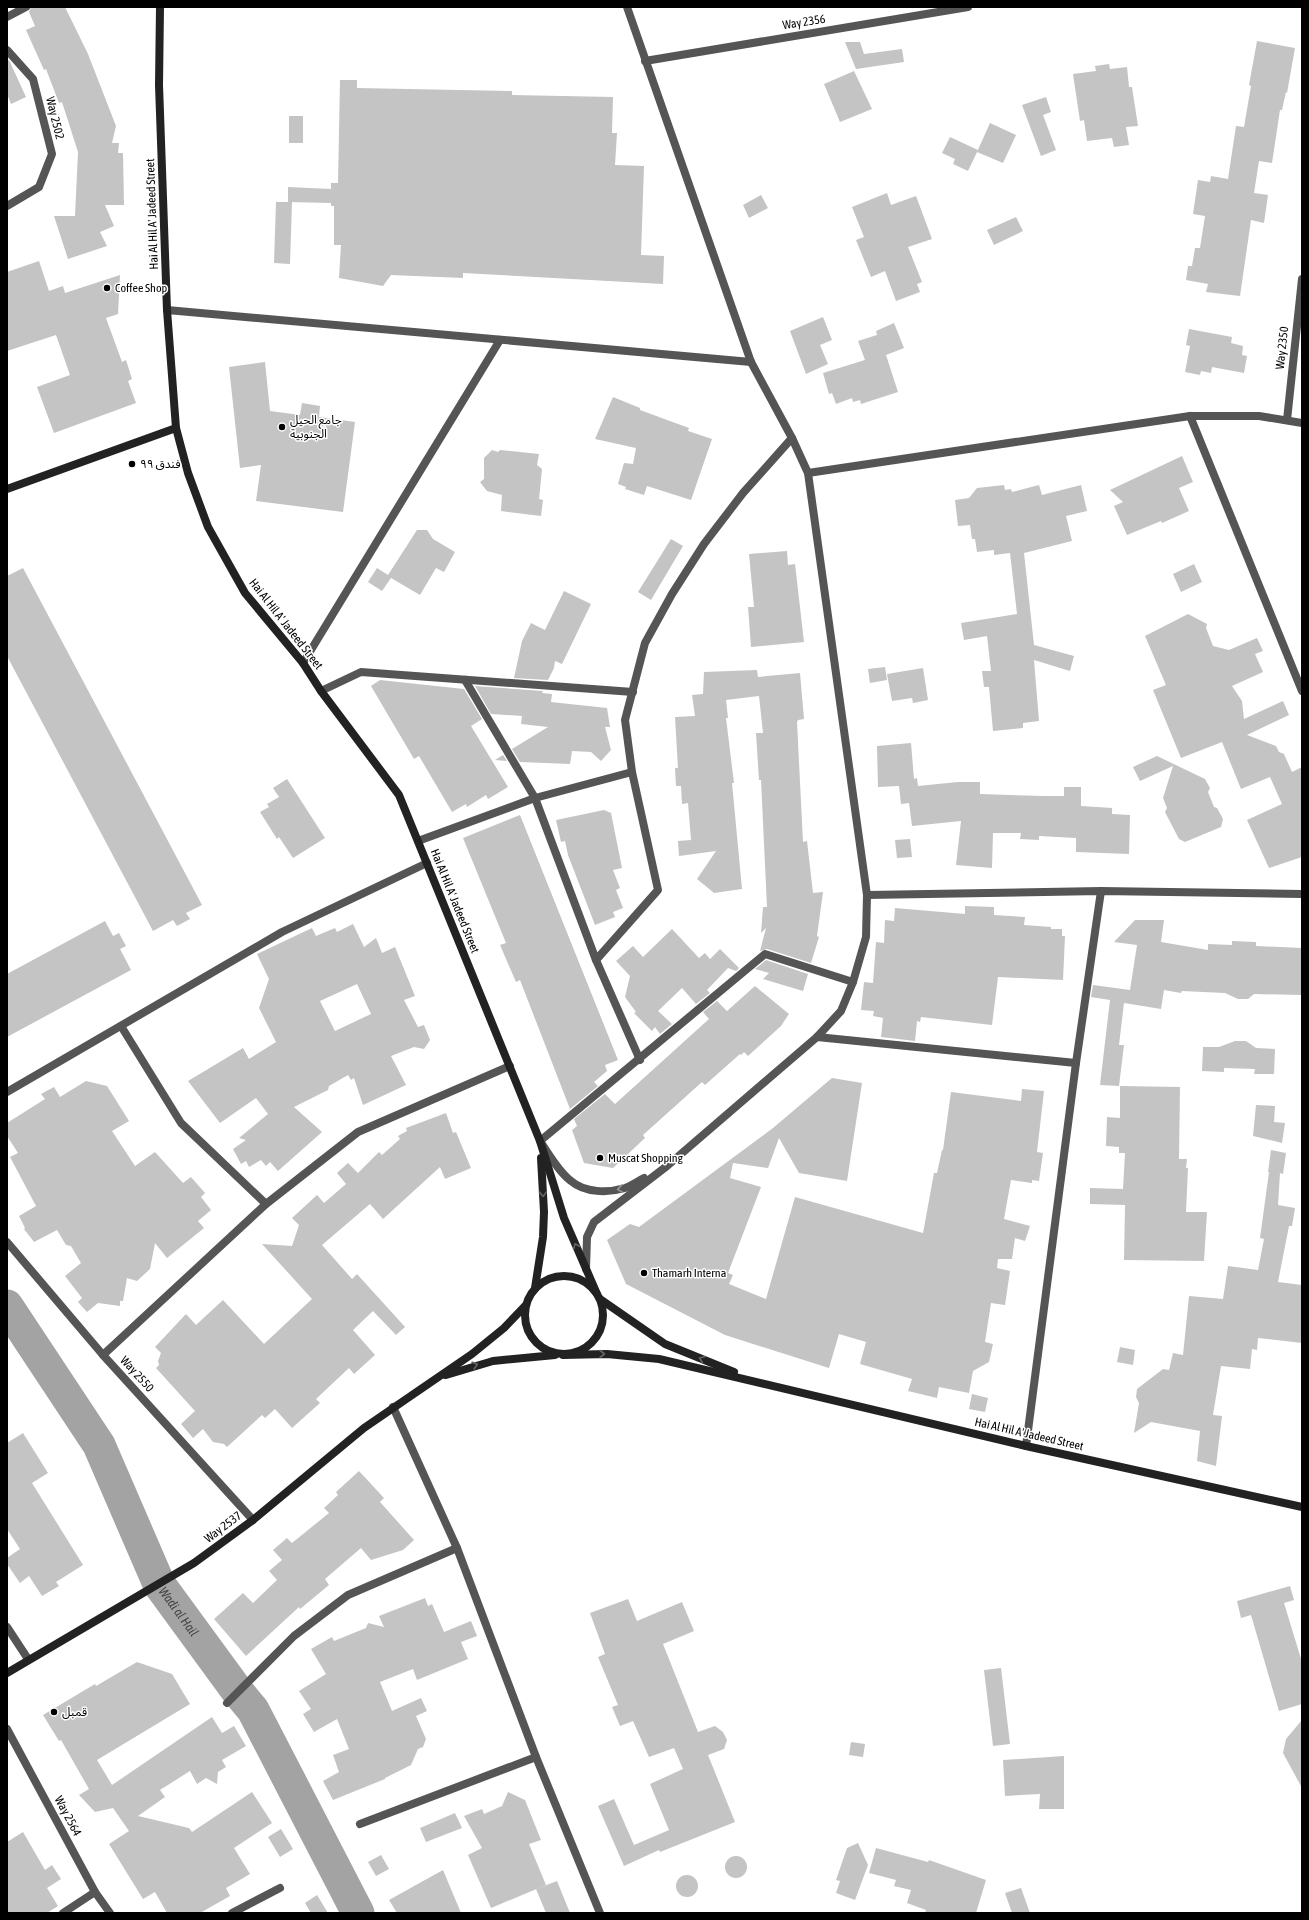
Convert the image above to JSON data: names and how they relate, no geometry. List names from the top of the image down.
{
  "streets": {
    "street": [
      "Way 2356",
      "Way 2502",
      "Hai Al Hil A' Jadeed Street",
      "Way 2350",
      "Way 2550",
      "Way 2537",
      "Way 2564"
    ]
  },
  "crossings": [
    ["Way 2550", "Way 2537"]
  ],
  "water": ["Wadi al Hail"],
  "places": [
    "Coffee Shop",
    "جامع الحيل الجنوبية",
    "فندق ٩٩",
    "Muscat Shopping",
    "Thamarh Interna",
    "قمبل"
  ]
}
